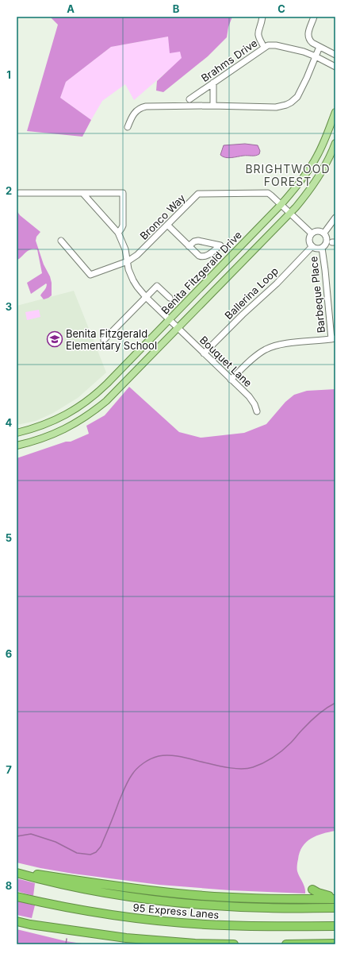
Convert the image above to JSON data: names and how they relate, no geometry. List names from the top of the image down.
{
  "streets": {
    "highway": ["95 Express Lanes"],
    "main road": ["Benita Fitzgerald Drive"],
    "street": [
      "Brahms Drive",
      "Bronco Way",
      "Ballerina Loop",
      "Barbeque Place",
      "Bouquet Lane"
    ]
  },
  "crossings": [
    ["Bronco Way", "Benita Fitzgerald Drive"],
    ["Bronco Way", "Bouquet Lane"],
    ["Benita Fitzgerald Drive", "Bouquet Lane"],
    ["Ballerina Loop", "Barbeque Place"],
    ["Ballerina Loop", "Bouquet Lane"]
  ],
  "districts": ["BRIGHTWOOD FOREST"],
  "places": {
    "school or university": ["Benita Fitzgerald Elementary School"]
  },
  "grid": {
    "columns": ["A", "B", "C"],
    "rows": [
      "1",
      "2",
      "3",
      "4",
      "5",
      "6",
      "7",
      "8"
    ]
  }
}
